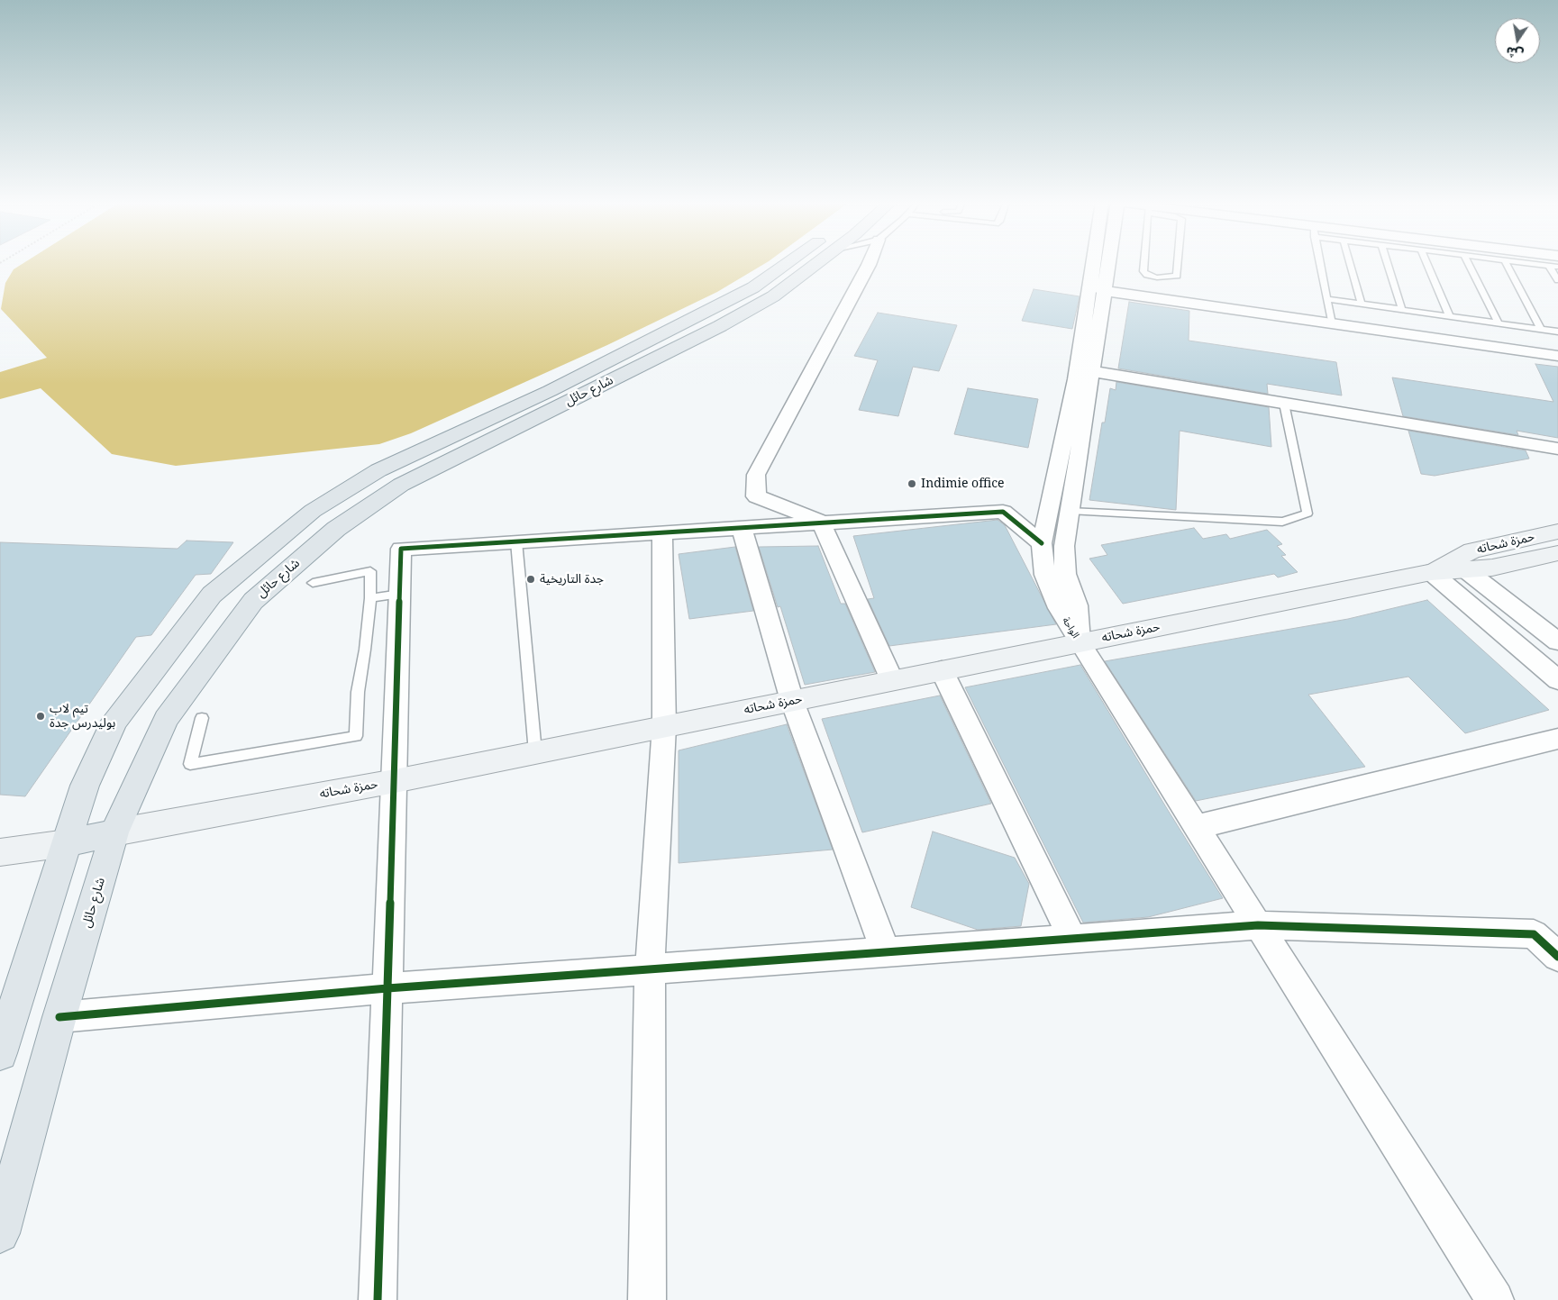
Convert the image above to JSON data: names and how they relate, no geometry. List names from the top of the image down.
{
  "streets": {
    "main road": ["شارع حائل", "حمزة شحاته"],
    "street": ["الواحة"]
  },
  "crossings": [
    ["شارع حائل", "حمزة شحاته"],
    ["حمزة شحاته", "الواحة"]
  ],
  "places": ["Indimie office", "جدة التاريخية", "تيم لاب بوليدرس جدة"],
  "north": "bottom"
}
